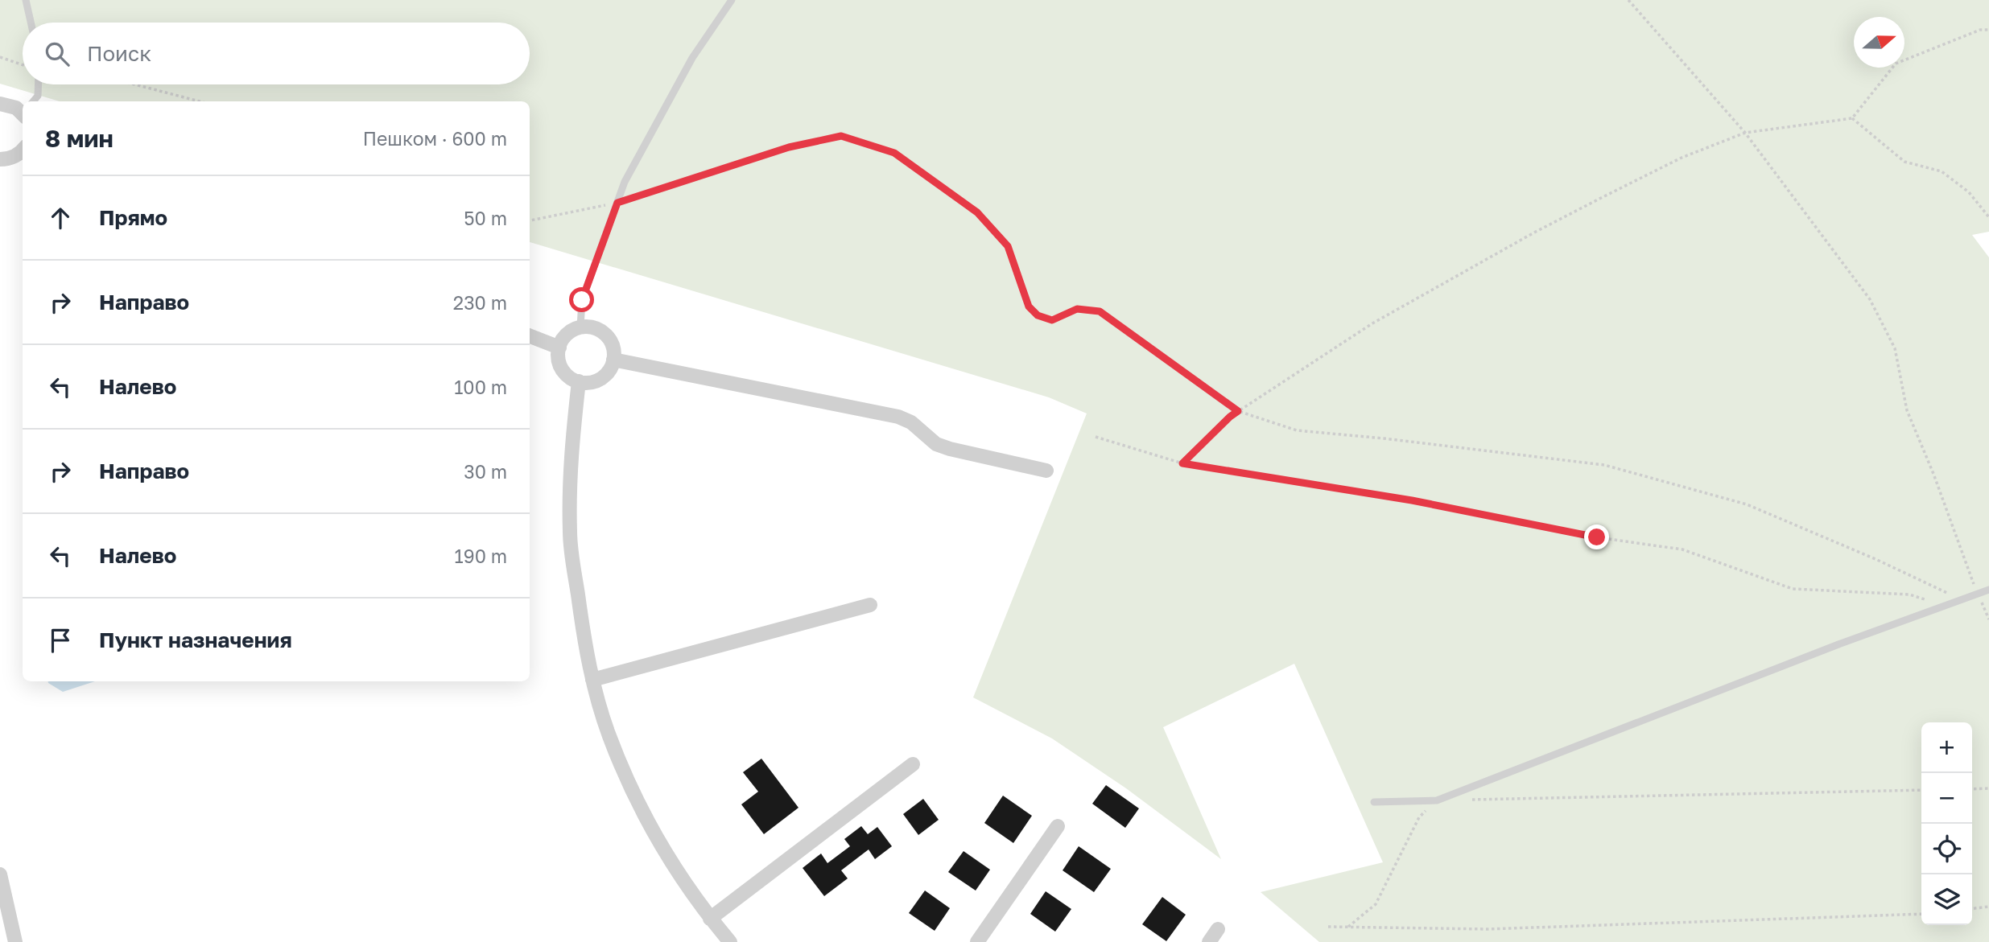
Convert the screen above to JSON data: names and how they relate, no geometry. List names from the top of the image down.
{
  "north": "right",
  "page": {
    "search": "Поиск",
    "heading": ["8 мин", "Пешком · 600 m"],
    "list": [
      ["Прямо", "50 m"],
      ["Направо", "230 m"],
      ["Налево", "100 m"],
      ["Направо", "30 m"],
      ["Налево", "190 m"],
      "Пункт назначения"
    ],
    "map_buttons": ["+", "−"]
  }
}
